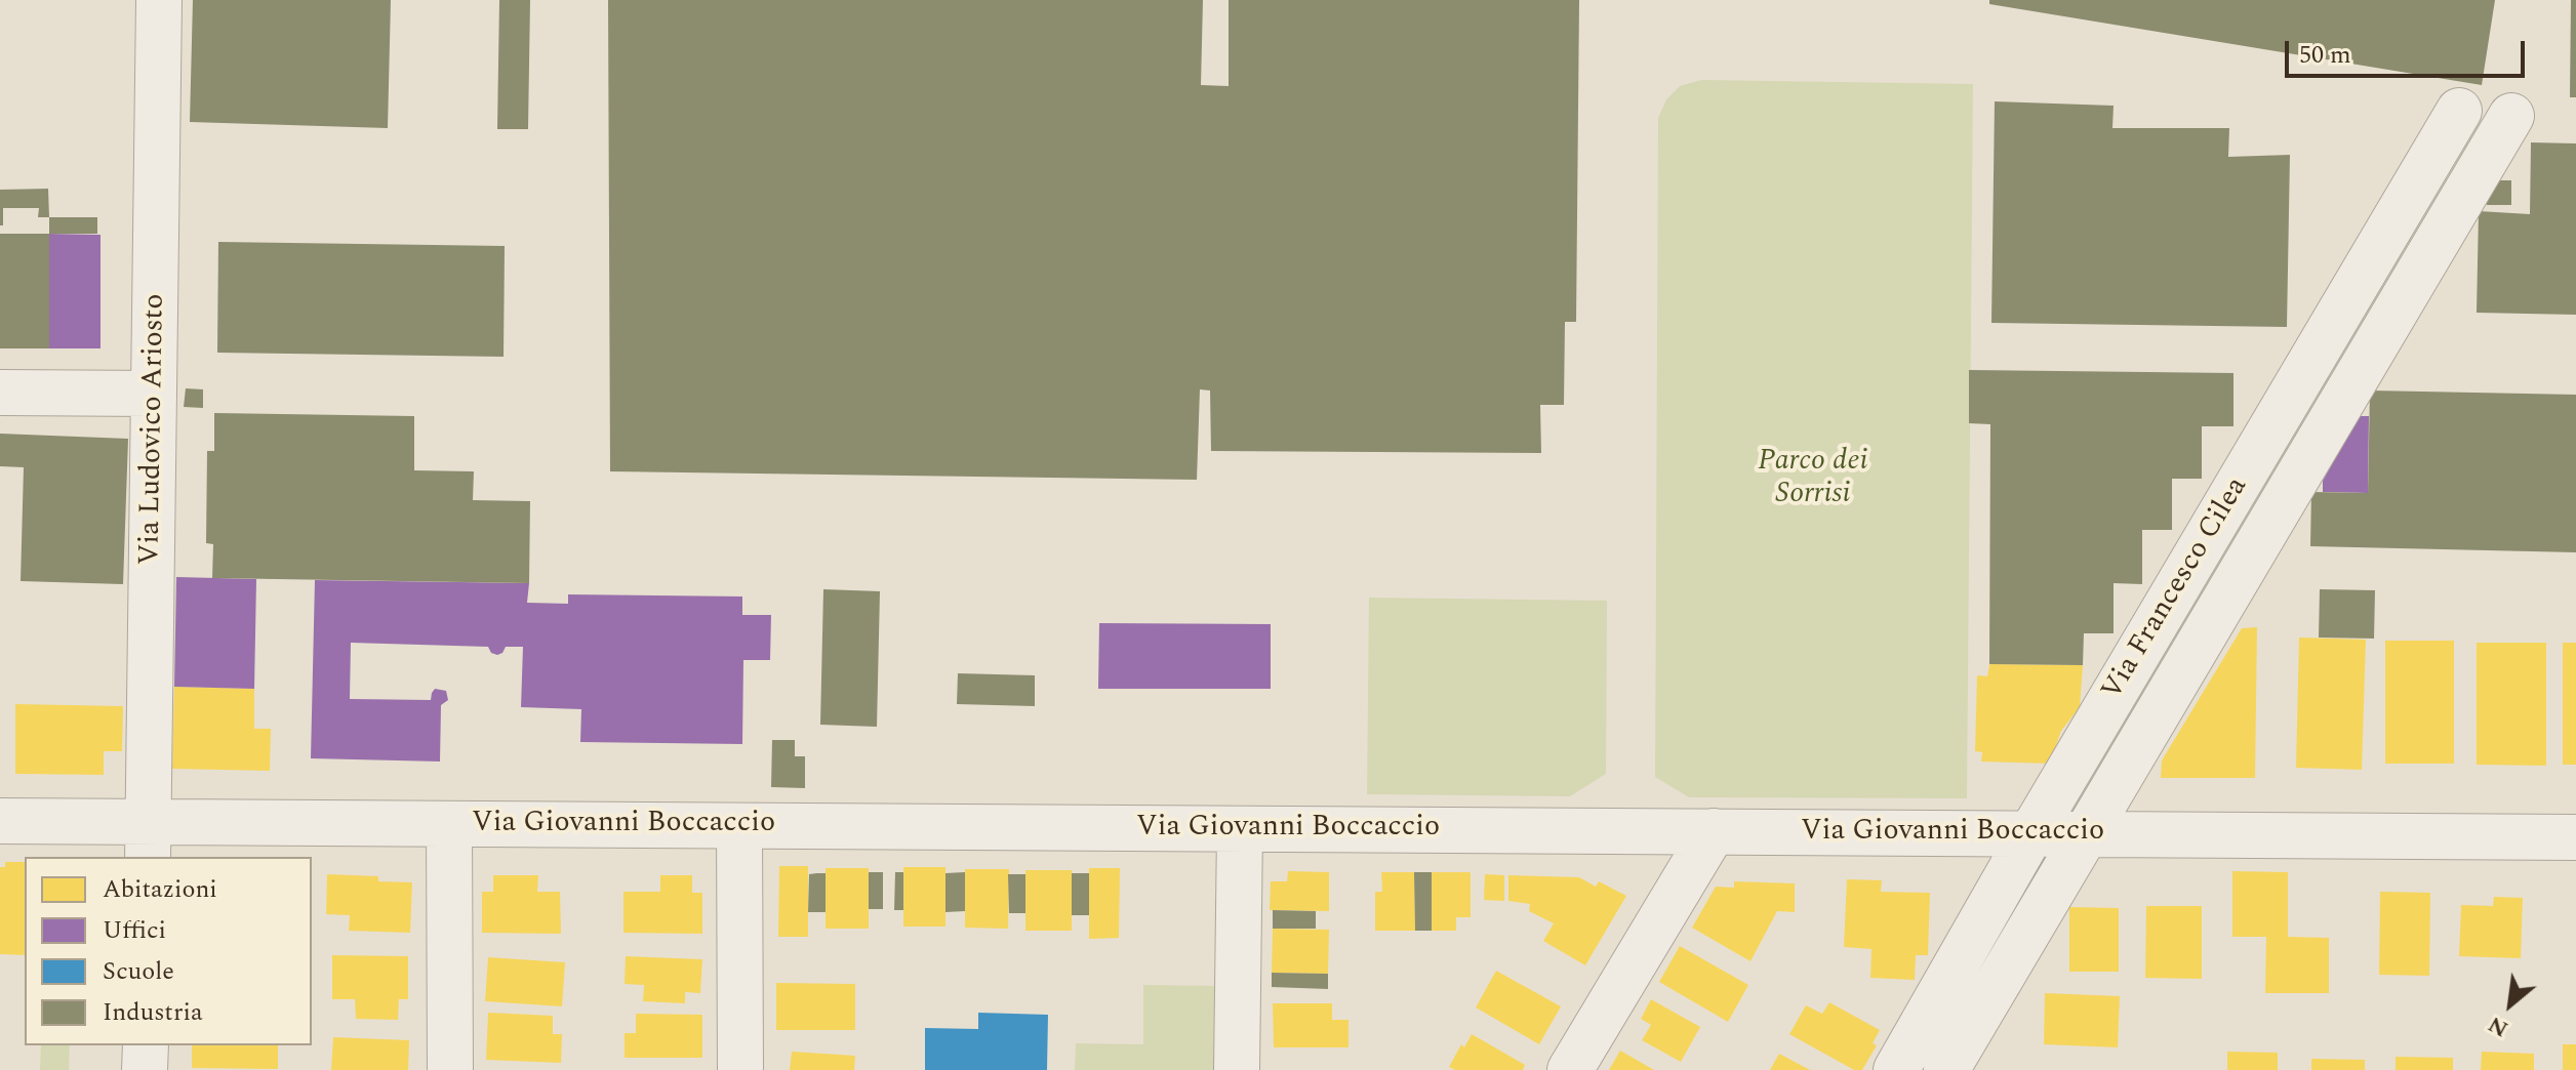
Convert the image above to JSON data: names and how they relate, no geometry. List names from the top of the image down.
{
  "streets": {
    "street": ["Via Ludovico Ariosto", "Via Francesco Cilea", "Via Giovanni Boccaccio"]
  },
  "crossings": [
    ["Via Ludovico Ariosto", "Via Giovanni Boccaccio"],
    ["Via Francesco Cilea", "Via Giovanni Boccaccio"]
  ],
  "parks": ["Parco dei Sorrisi"],
  "legend": [
    "Abitazioni",
    "Uffici",
    "Scuole",
    "Industria"
  ],
  "scale_bar": "50 m",
  "north": "bottom left"
}
